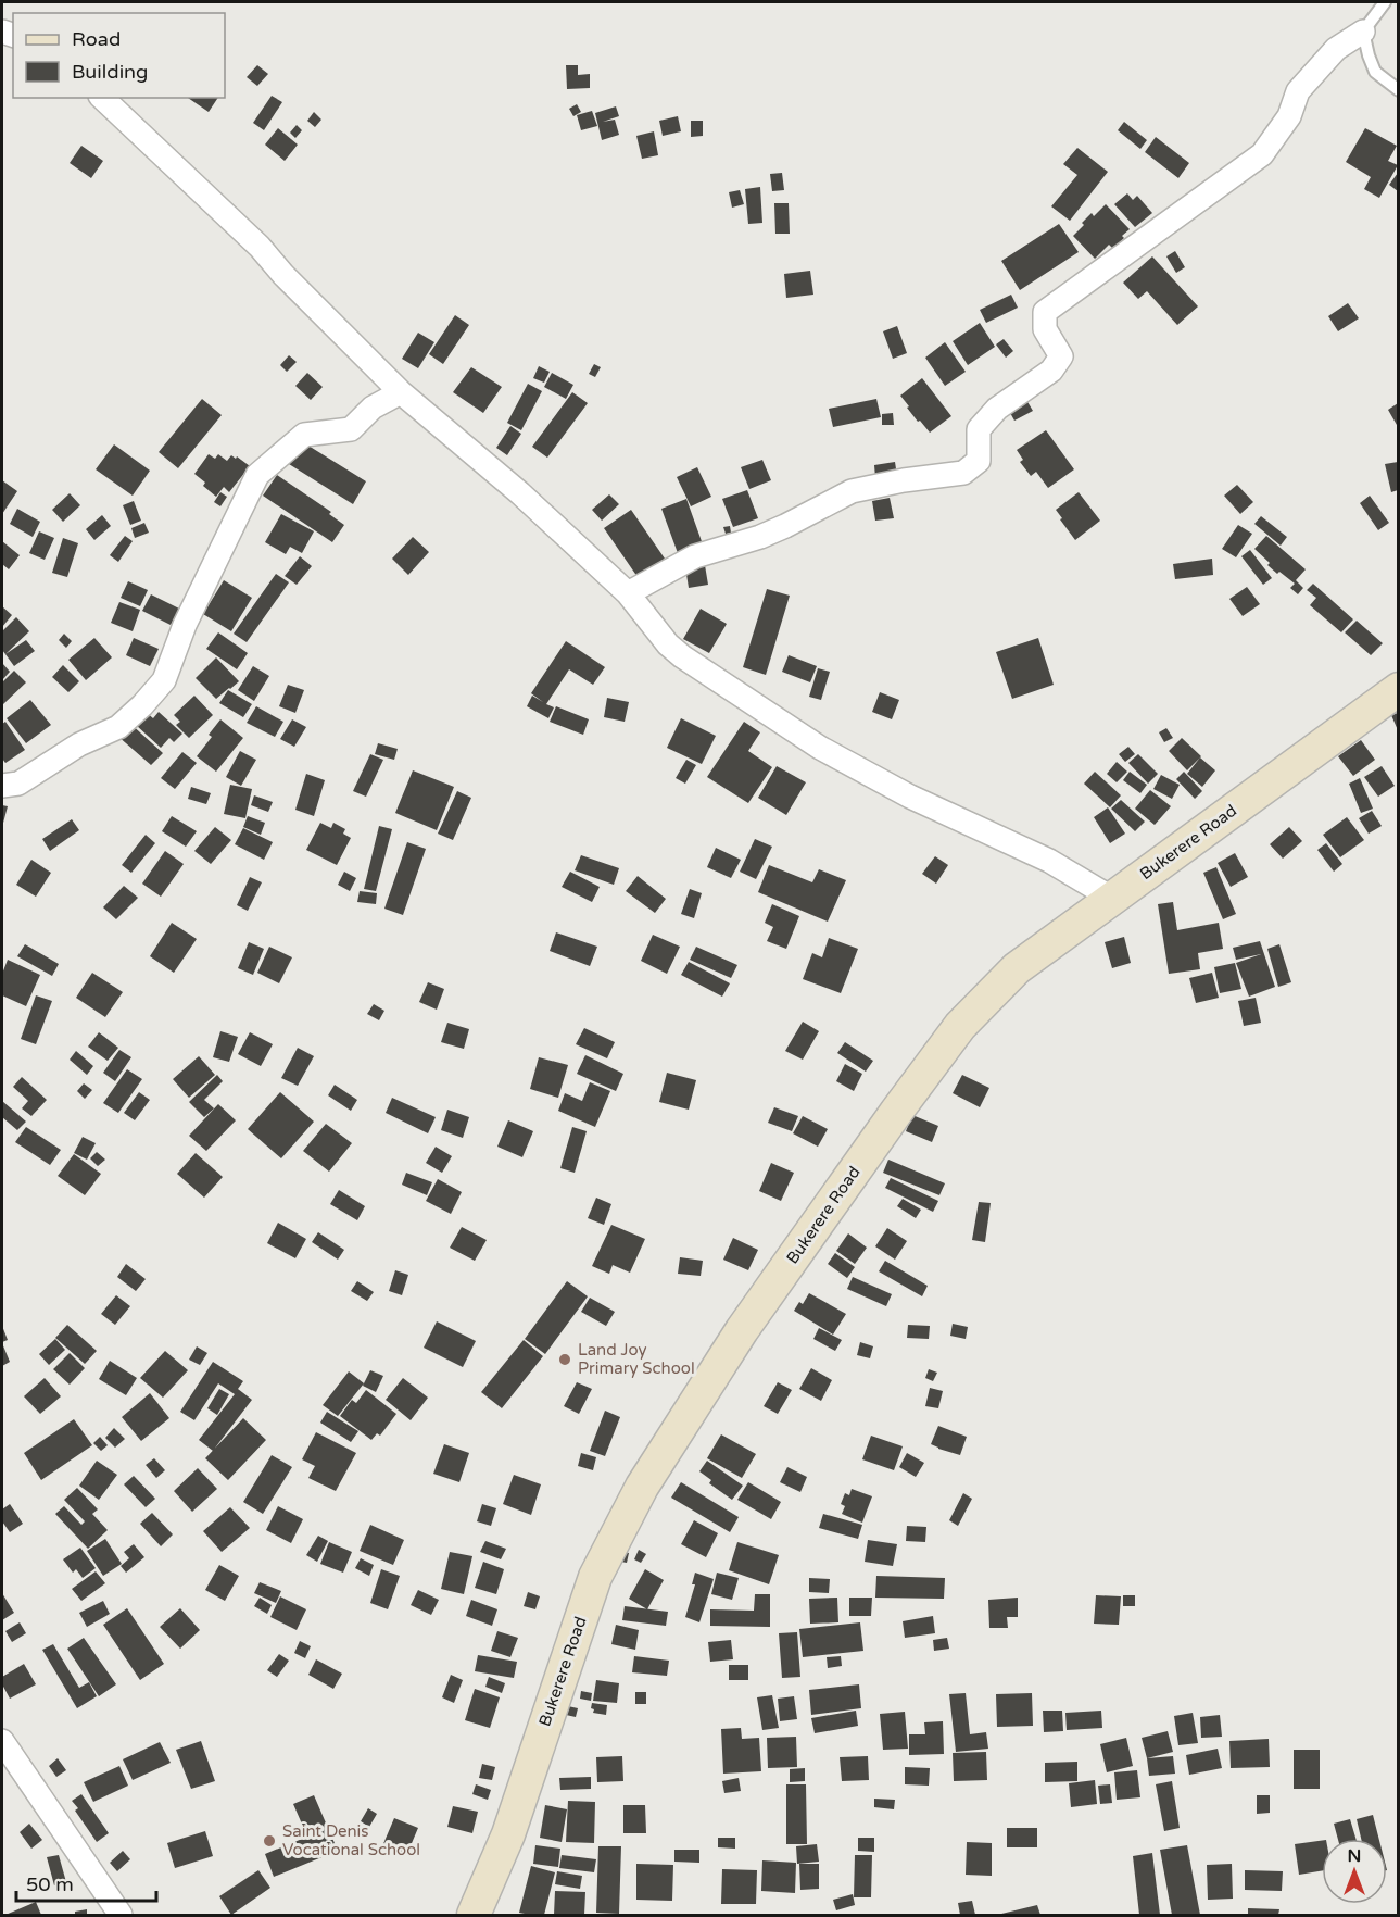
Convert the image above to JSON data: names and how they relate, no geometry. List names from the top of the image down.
{
  "streets": {
    "street": ["Bukerere Road"]
  },
  "places": ["Land Joy Primary School", "Saint Denis Vocational School"],
  "legend": ["Road", "Building"],
  "scale_bar": "50 m",
  "north": "top"
}
